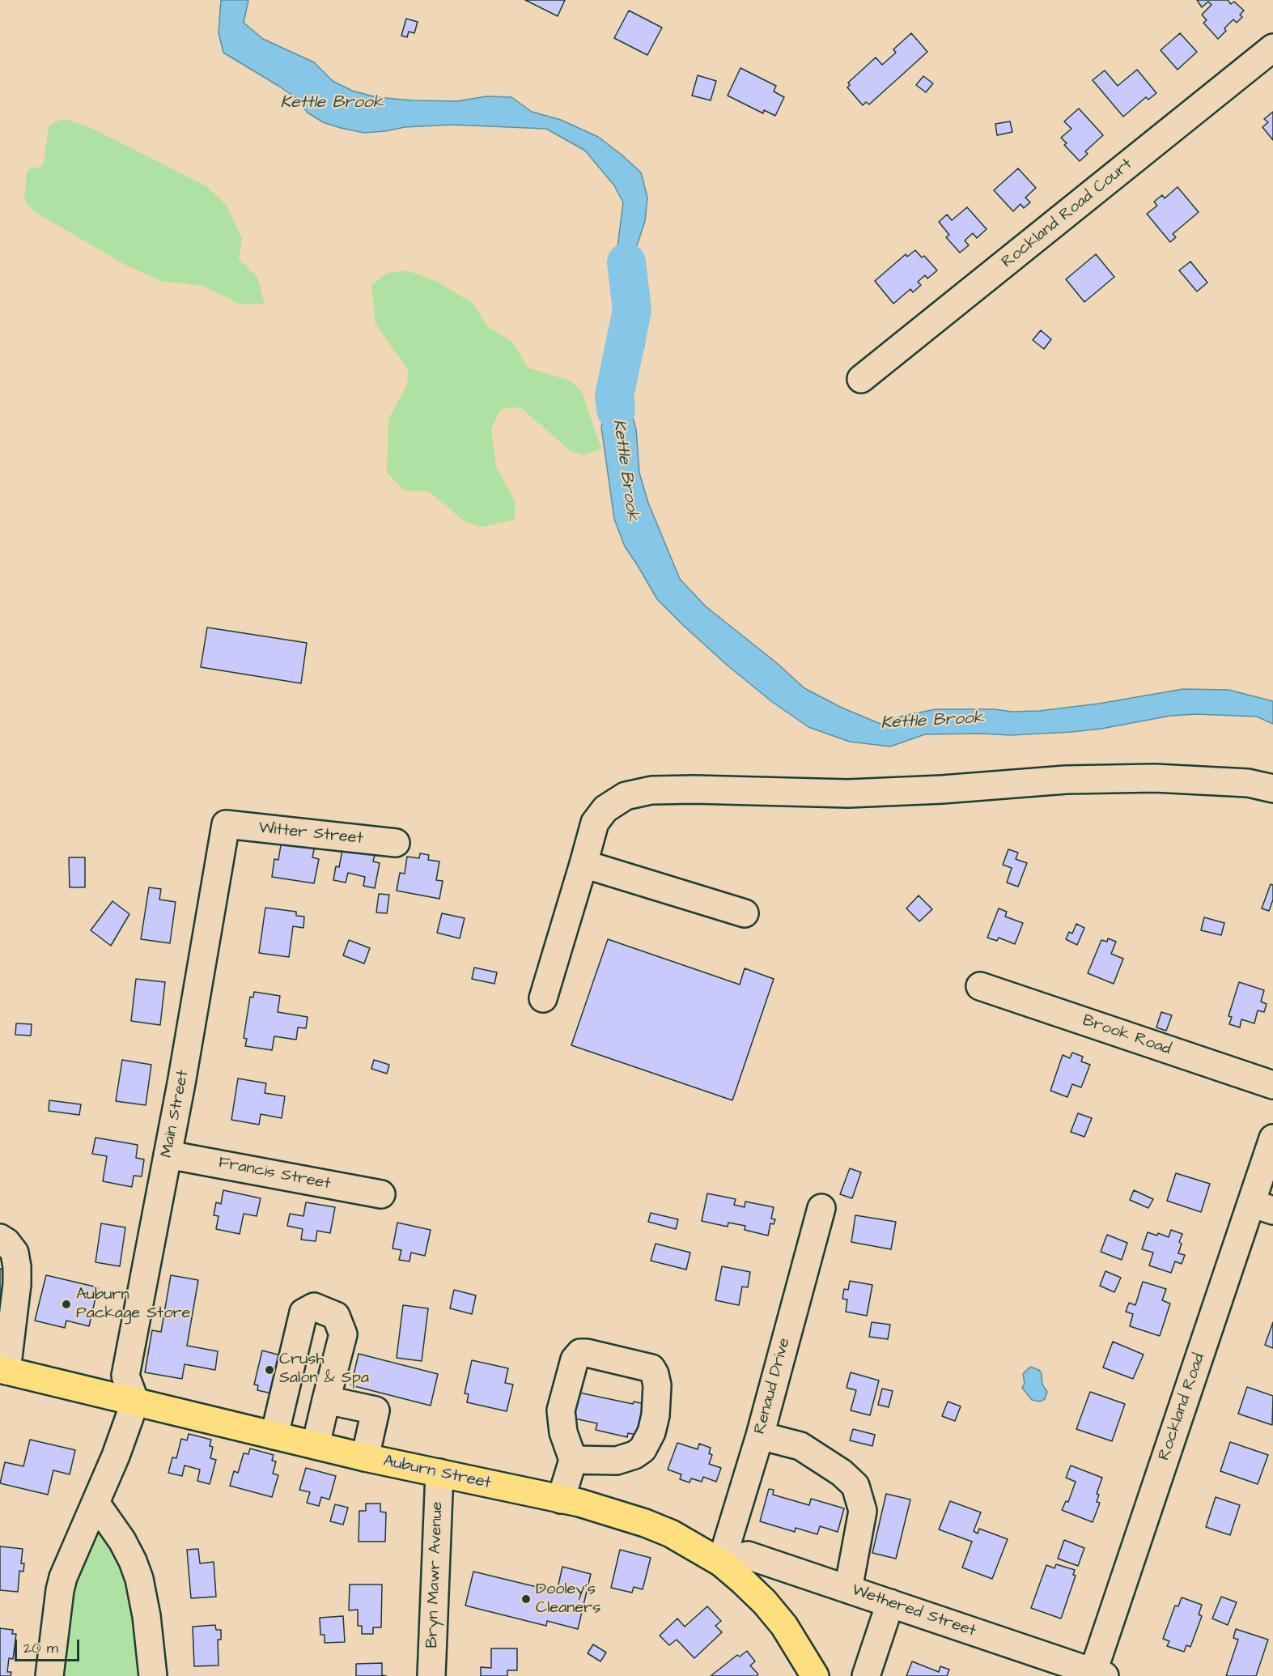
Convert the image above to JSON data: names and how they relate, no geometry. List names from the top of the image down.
{
  "streets": {
    "main road": ["Auburn Street"],
    "street": [
      "Rockland Road Court",
      "Witter Street",
      "Brook Road",
      "Main Street",
      "Francis Street",
      "Renaud Drive",
      "Rockland Road",
      "Bryn Mawr Avenue",
      "Wethered Street"
    ]
  },
  "crossings": [
    ["Witter Street", "Main Street"],
    ["Main Street", "Francis Street"],
    ["Main Street", "Auburn Street"],
    ["Renaud Drive", "Auburn Street"],
    ["Renaud Drive", "Wethered Street"],
    ["Rockland Road", "Wethered Street"],
    ["Auburn Street", "Bryn Mawr Avenue"],
    ["Auburn Street", "Wethered Street"]
  ],
  "water": ["Kettle Brook"],
  "places": ["Auburn Package Store", "Crush Salon & Spa", "Dooley's Cleaners"],
  "scale_bar": "20 m"
}
